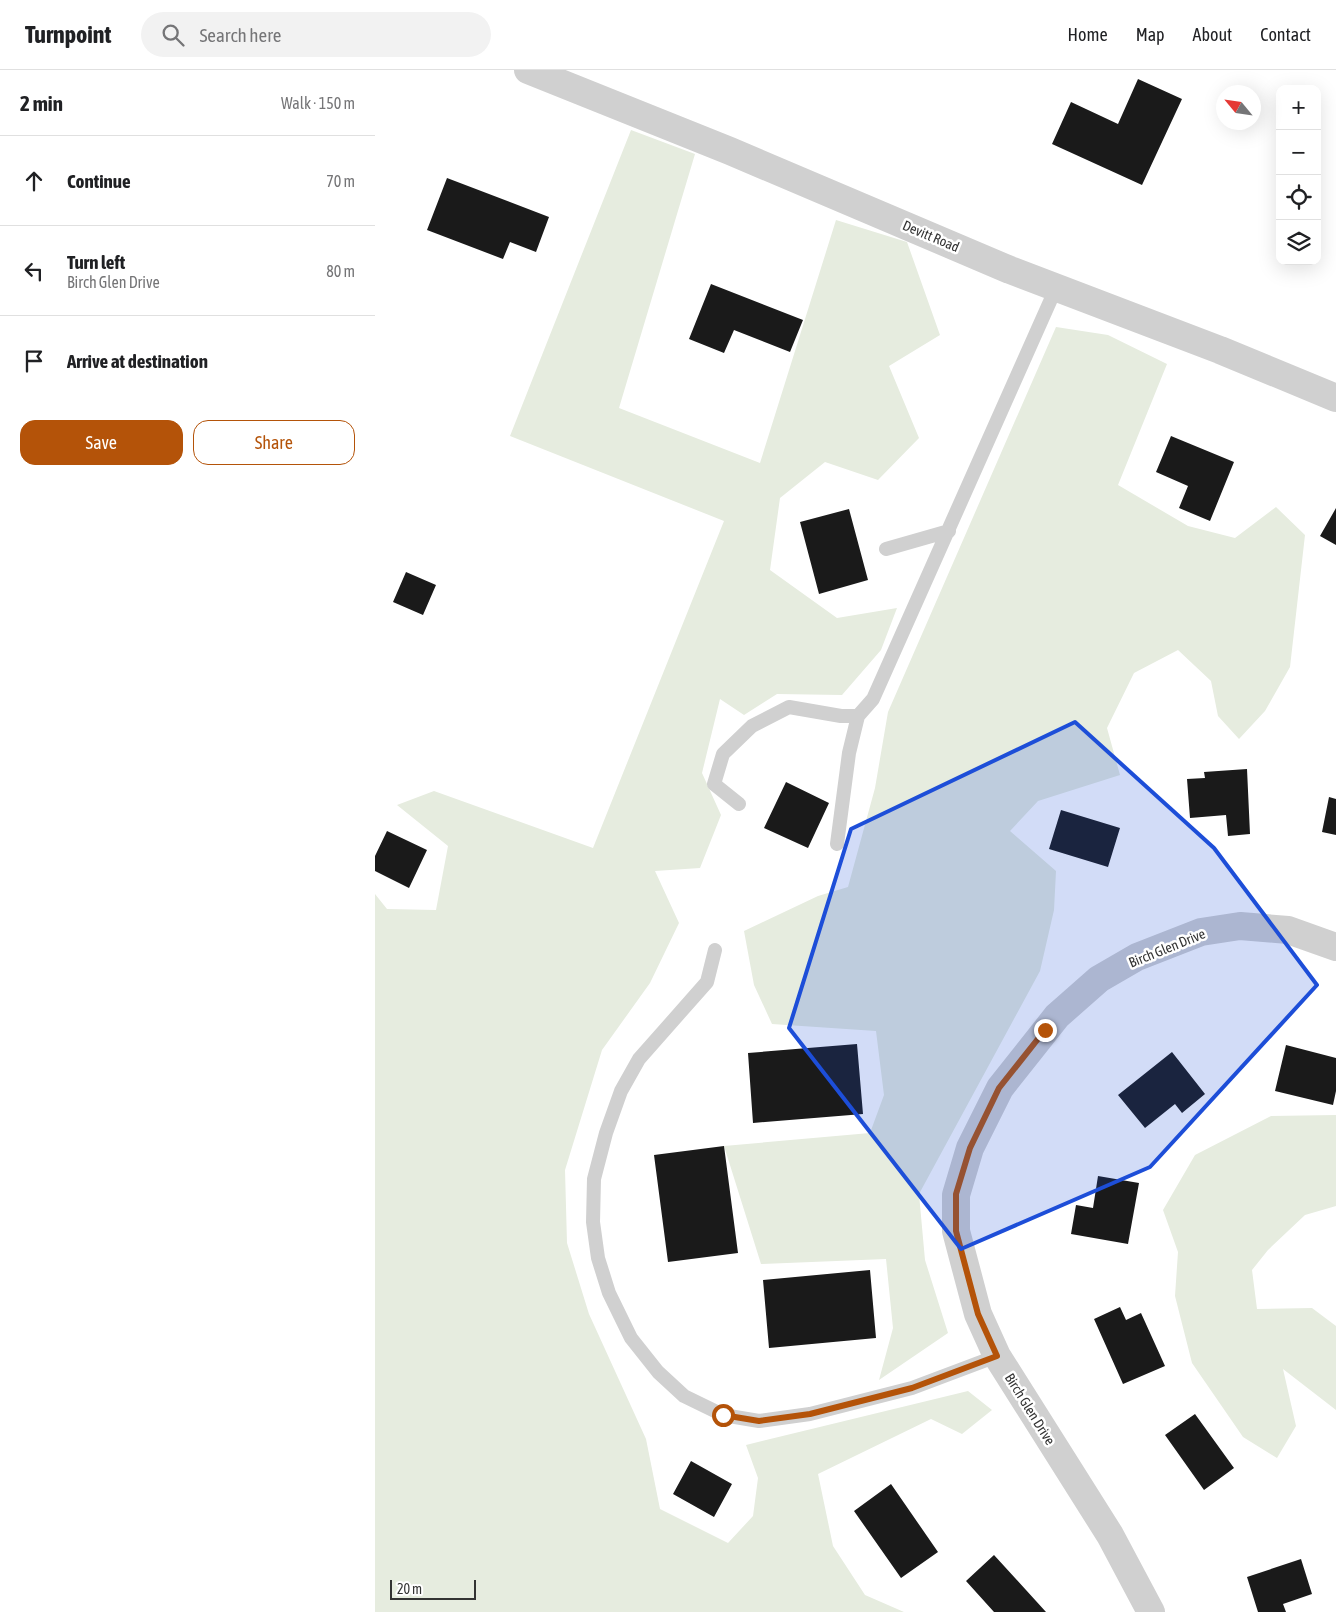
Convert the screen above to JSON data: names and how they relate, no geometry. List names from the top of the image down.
{
  "streets": {
    "street": ["Devitt Road", "Birch Glen Drive"]
  },
  "scale_bar": "20 m",
  "north": "top left",
  "page": {
    "header": "Turnpoint",
    "search": "Search here",
    "nav": [
      "Home",
      "Map",
      "About",
      "Contact"
    ],
    "heading": ["2 min", "Walk · 150 m"],
    "map_buttons": ["+", "−"],
    "list": [
      ["Continue", "70 m"],
      ["Turn left", "Birch Glen Drive", "80 m"],
      "Arrive at destination"
    ],
    "buttons": ["Save", "Share"],
    "scale": "20 m"
  }
}
